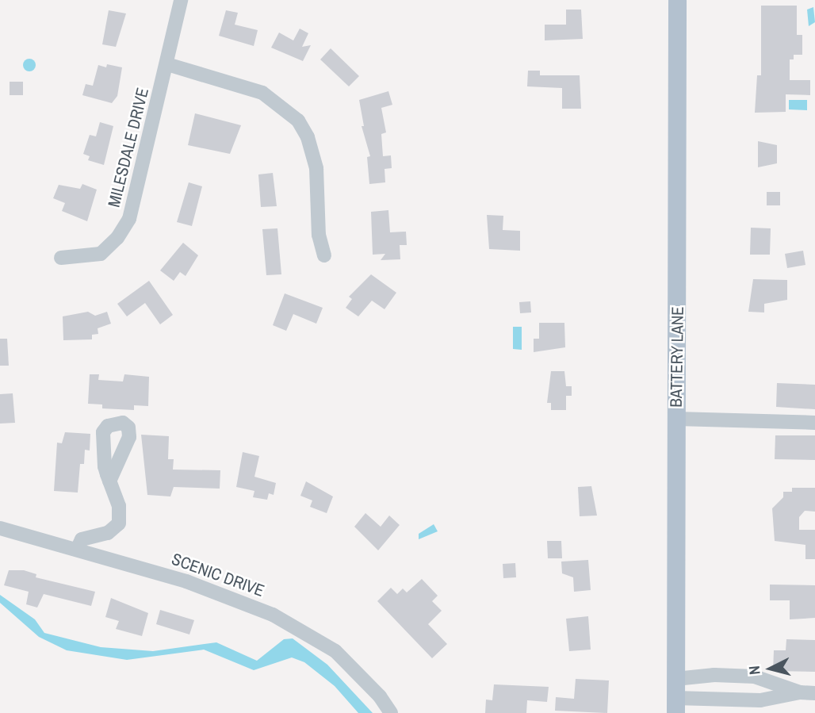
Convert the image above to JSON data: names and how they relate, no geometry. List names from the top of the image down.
{
  "streets": {
    "main road": ["BATTERY LANE"],
    "street": ["MILESDALE DRIVE", "SCENIC DRIVE"]
  },
  "north": "left"
}
